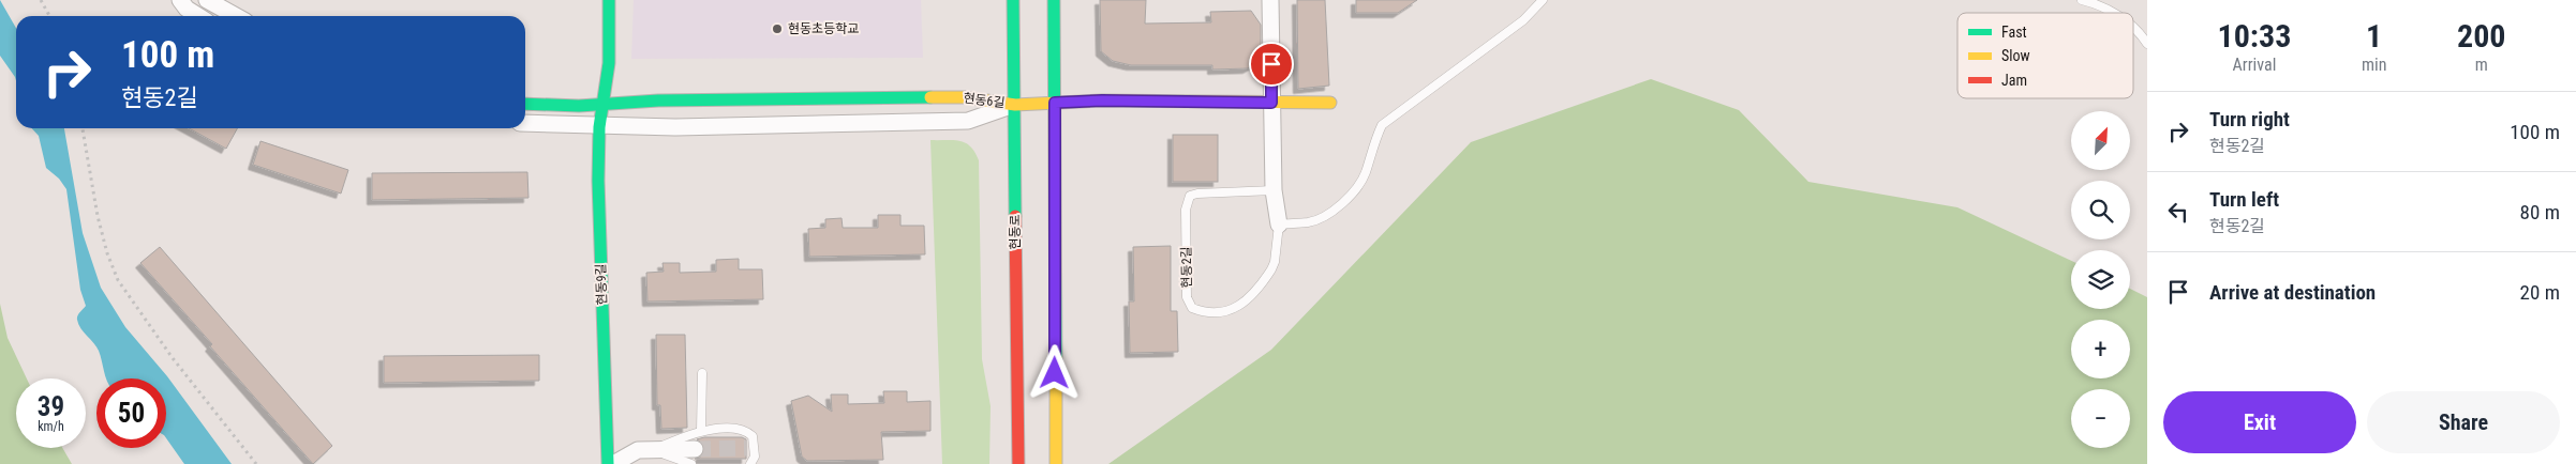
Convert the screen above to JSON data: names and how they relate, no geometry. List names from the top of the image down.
{
  "streets": {
    "street": [
      "현동6길",
      "현동로",
      "현동2길",
      "현동9길"
    ]
  },
  "crossings": [
    ["현동6길", "현동로"],
    ["현동6길", "현동9길"]
  ],
  "places": ["현동초등학교"],
  "legend": ["Fast", "Slow", "Jam"],
  "north": "top right",
  "page": {
    "eta": [
      "10:33",
      "Arrival",
      "1",
      "min",
      "200",
      "m"
    ],
    "turn": ["100 m", "현동2길"],
    "list": [
      {
        "name": "Turn right",
        "note": "현동2길",
        "value": "100 m"
      },
      {
        "name": "Turn left",
        "note": "현동2길",
        "value": "80 m"
      },
      {
        "name": "Arrive at destination",
        "value": "20 m"
      }
    ],
    "map_buttons": ["+", "−"],
    "speed": "39 km/h",
    "limit": "50",
    "buttons": ["Exit", "Share"]
  }
}
